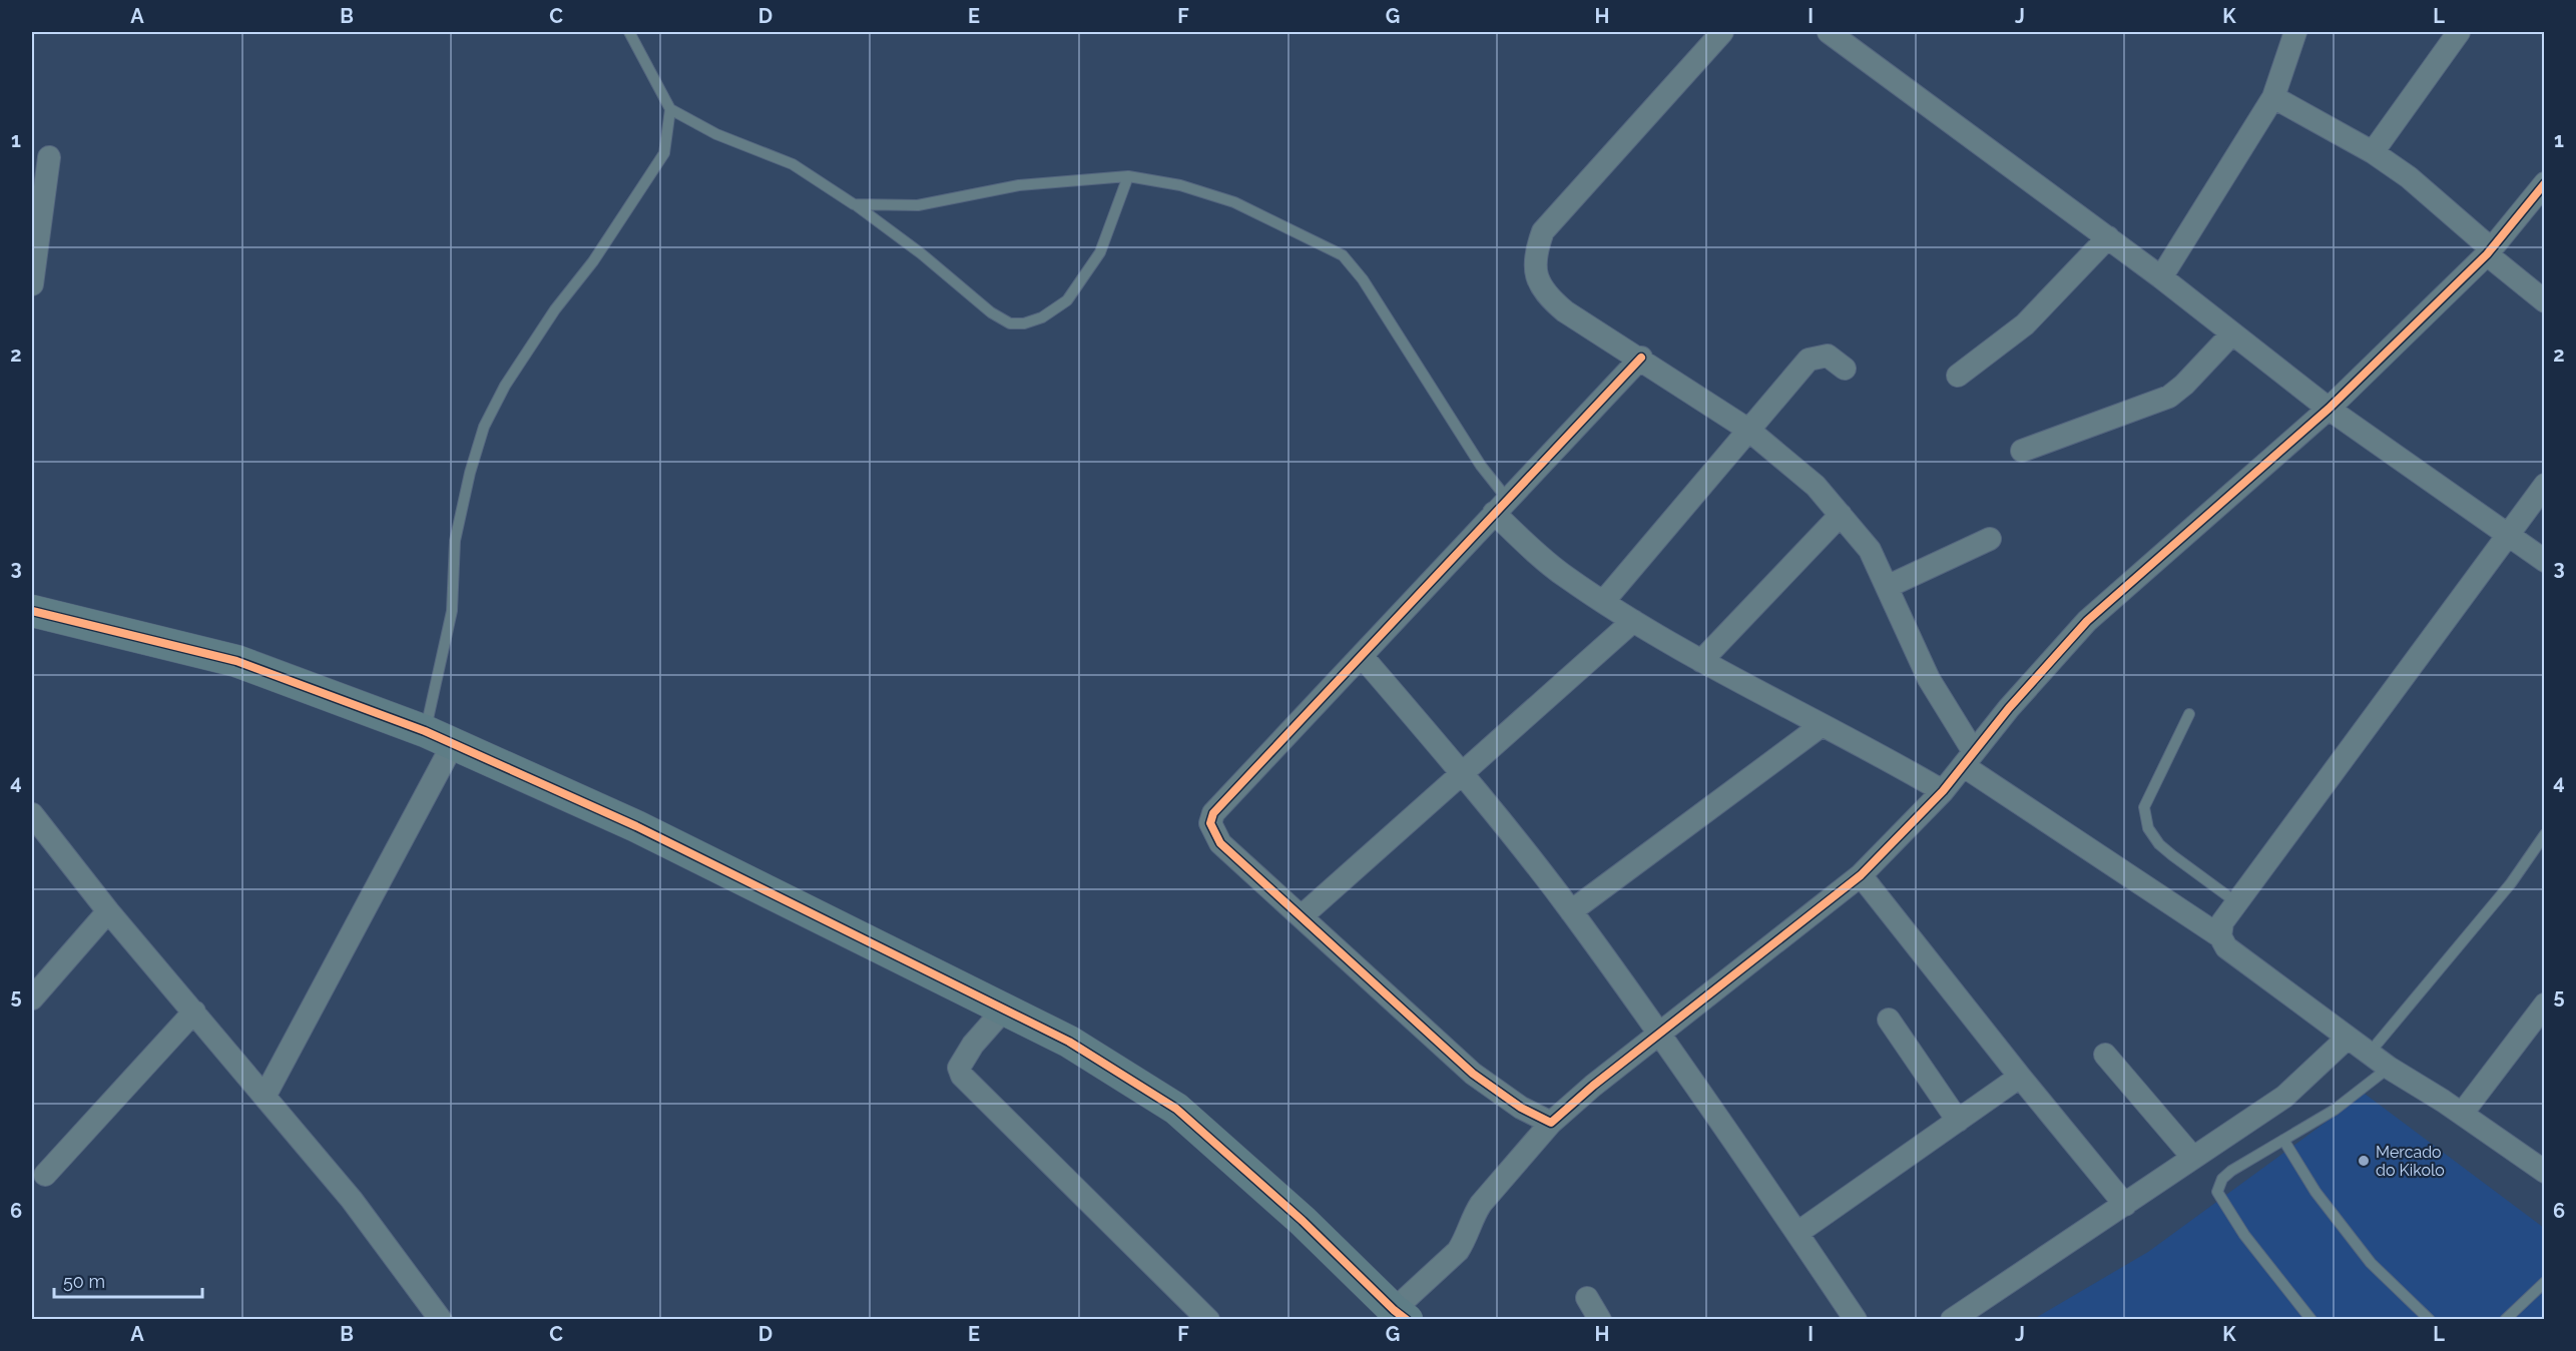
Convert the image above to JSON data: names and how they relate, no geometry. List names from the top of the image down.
{
  "places": ["Mercado do Kikolo"],
  "scale_bar": "50 m",
  "grid": {
    "columns": [
      "A",
      "B",
      "C",
      "D",
      "E",
      "F",
      "G",
      "H",
      "I",
      "J",
      "K",
      "L"
    ],
    "rows": [
      "1",
      "2",
      "3",
      "4",
      "5",
      "6"
    ]
  }
}
